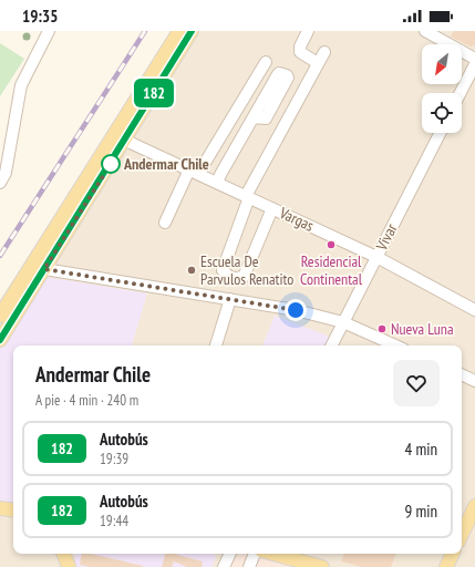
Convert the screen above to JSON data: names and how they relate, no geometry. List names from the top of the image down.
{
  "streets": {
    "street": ["Vargas", "Vivar"]
  },
  "crossings": [
    ["Vargas", "Vivar"]
  ],
  "places": [
    "Andermar Chile",
    "Residencial Continental",
    "Escuela De Parvulos Renatito",
    "Nueva Luna"
  ],
  "lines": ["bus line 182"],
  "north": "bottom left",
  "page": {
    "status": "19:35",
    "on_map": "182",
    "heading": ["Andermar Chile", "A pie · 4 min · 240 m"],
    "list": [
      {
        "mark": "182",
        "name": "Autobús",
        "note": "19:39",
        "value": "4 min"
      },
      {
        "mark": "182",
        "name": "Autobús",
        "note": "19:44",
        "value": "9 min"
      }
    ]
  }
}
